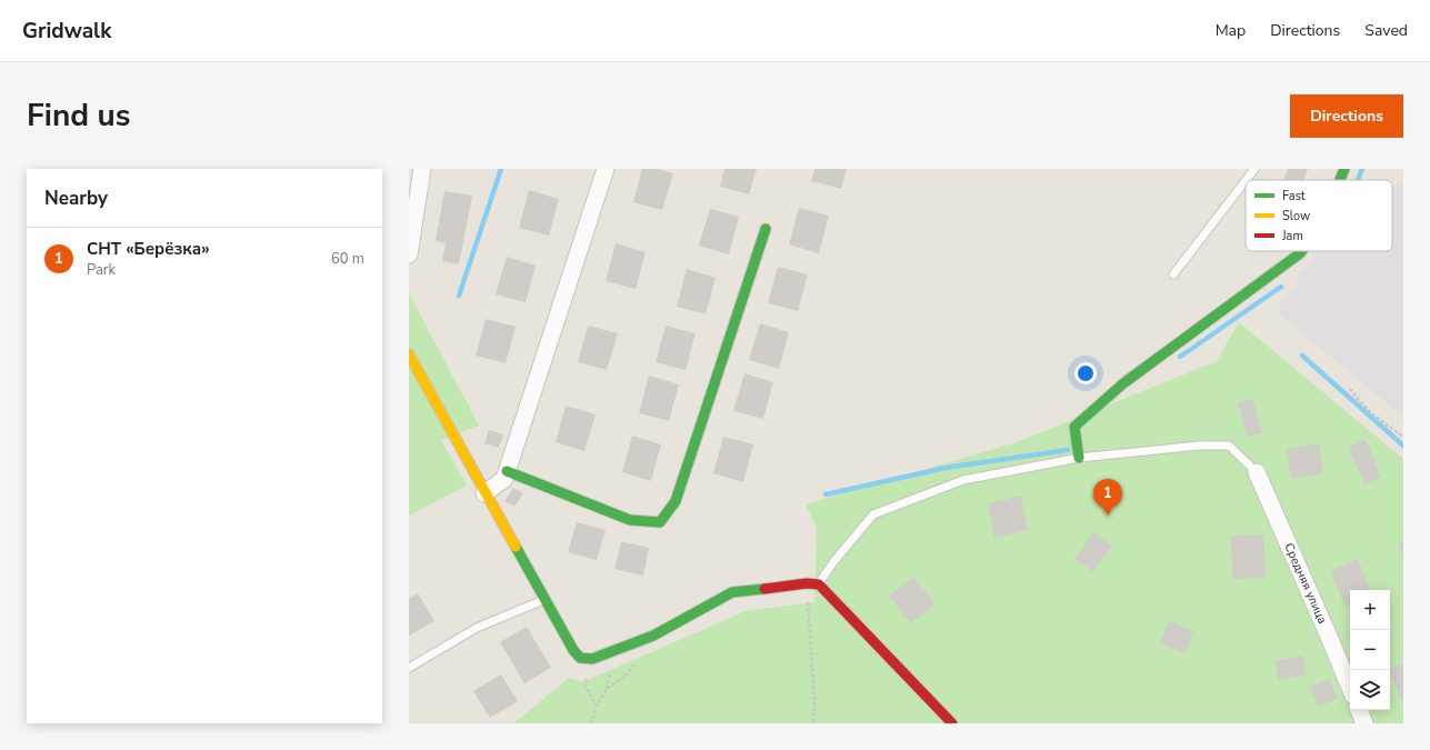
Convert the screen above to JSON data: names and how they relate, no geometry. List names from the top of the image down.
{
  "streets": {
    "street": ["Средняя улица"]
  },
  "legend": ["Fast", "Slow", "Jam"],
  "page": {
    "header": "Gridwalk",
    "nav": ["Map", "Directions", "Saved"],
    "title": "Find us",
    "buttons": "Directions",
    "heading": "Nearby",
    "list": [
      {
        "mark": "1",
        "name": "СНТ «Берёзка»",
        "note": "Park",
        "value": "60 m"
      }
    ],
    "pins": "1",
    "map_buttons": ["+", "−"]
  }
}
